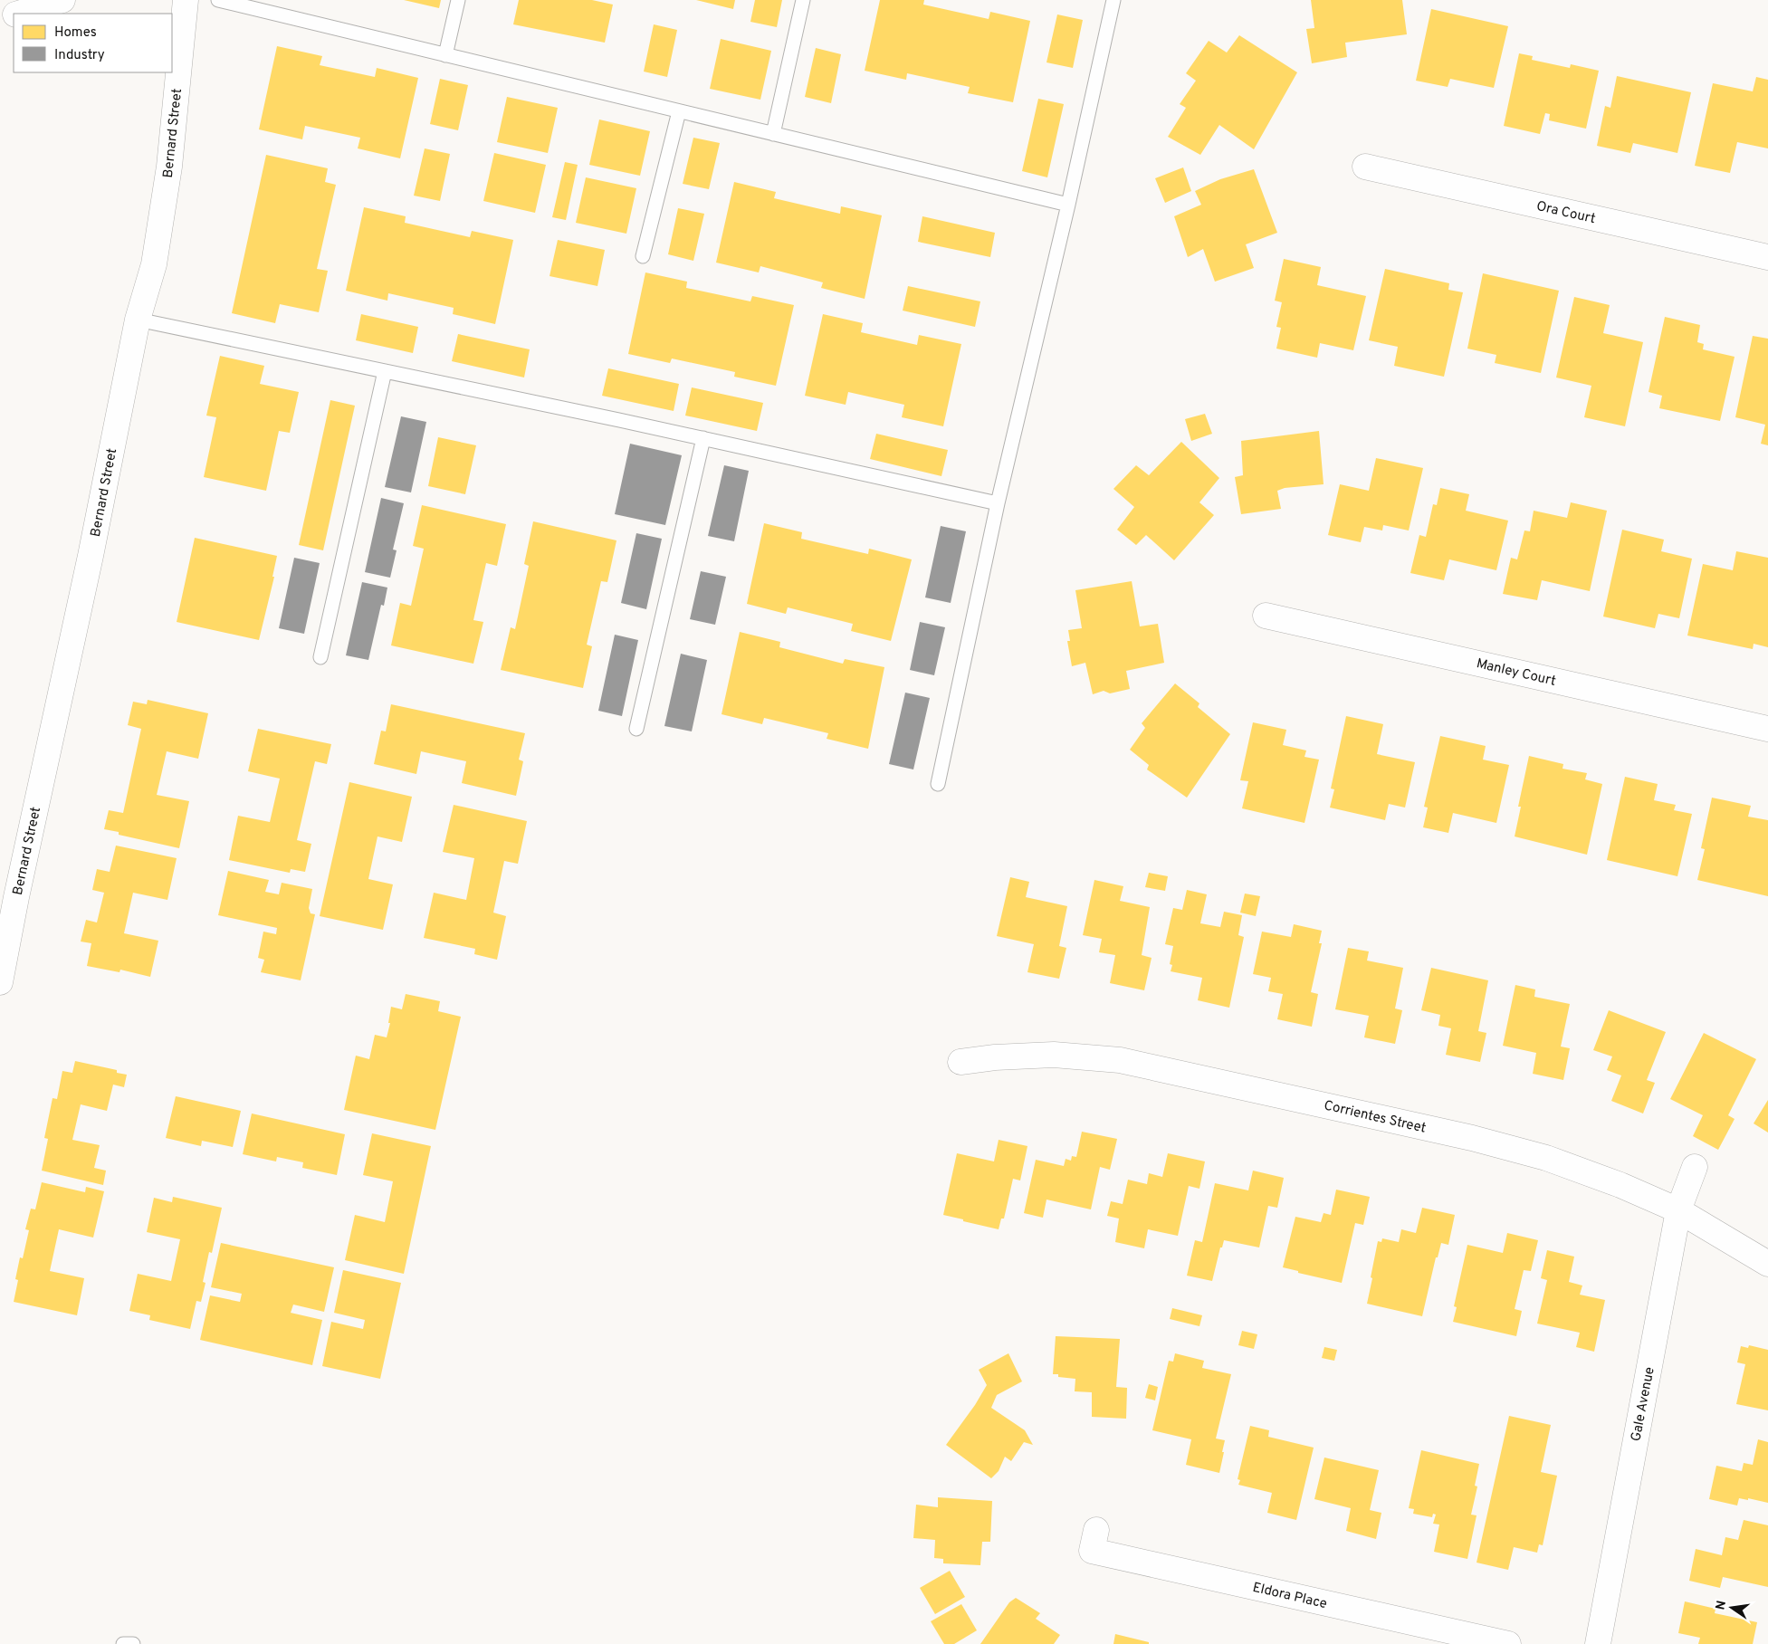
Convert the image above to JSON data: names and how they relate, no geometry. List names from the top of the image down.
{
  "streets": {
    "street": [
      "Bernard Street",
      "Ora Court",
      "Manley Court",
      "Corrientes Street",
      "Gale Avenue",
      "Eldora Place"
    ]
  },
  "crossings": [
    ["Corrientes Street", "Gale Avenue"]
  ],
  "legend": ["Homes", "Industry"],
  "north": "left"
}
